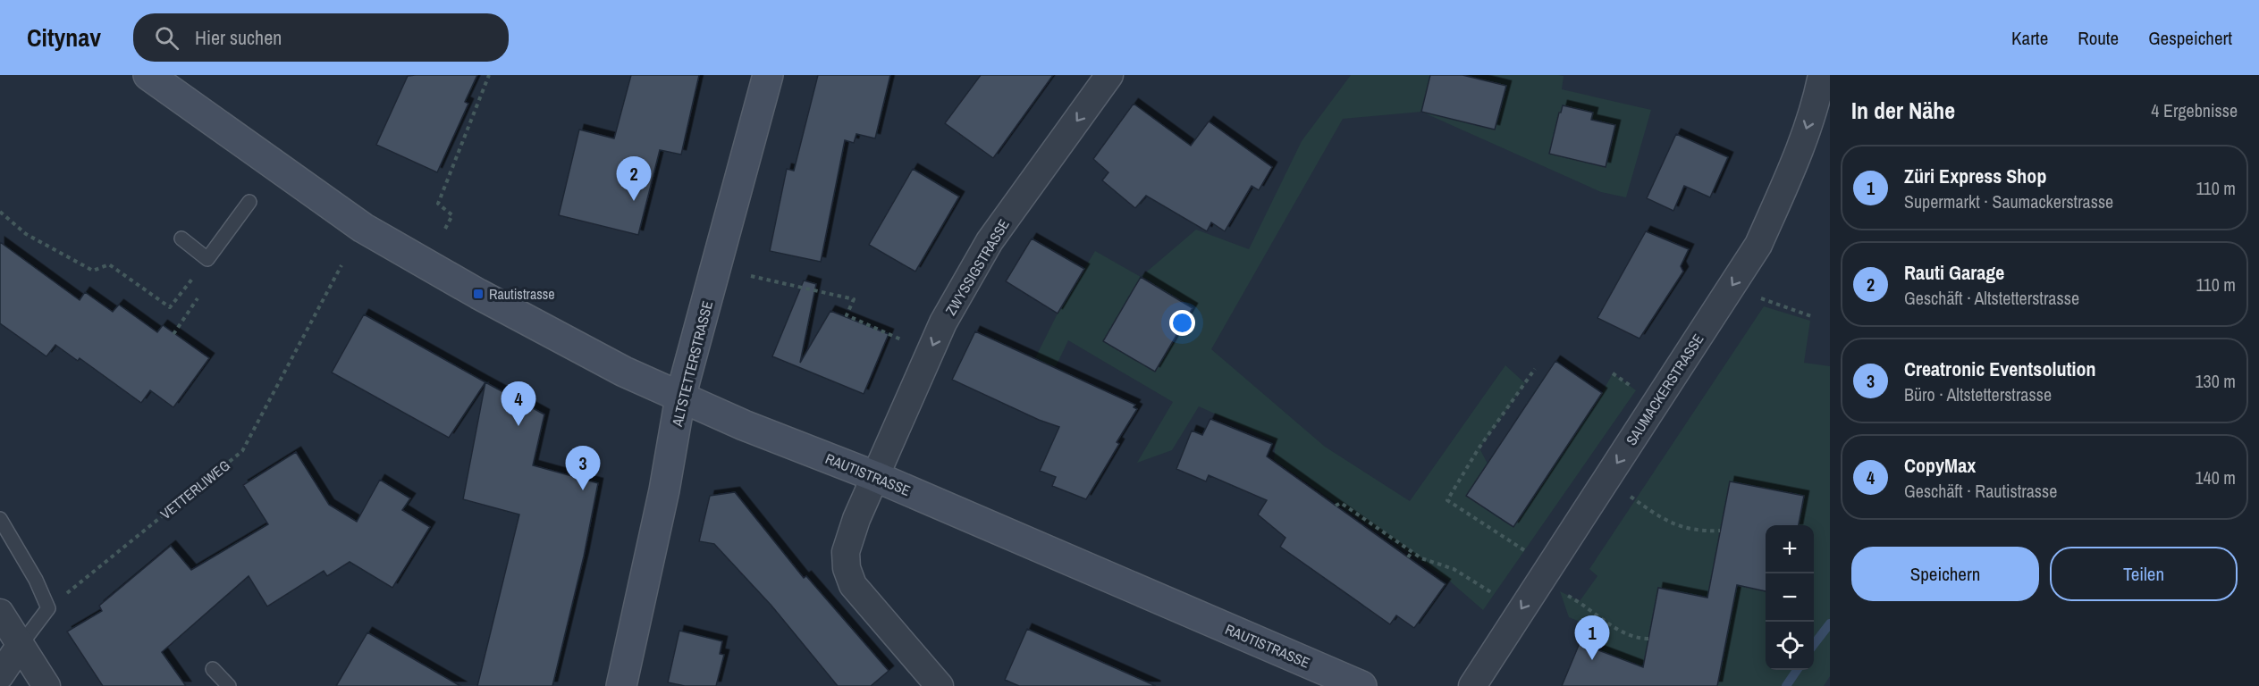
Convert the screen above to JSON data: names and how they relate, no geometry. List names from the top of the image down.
{
  "streets": {
    "street": [
      "ZWYSSIGSTRASSE",
      "ALTSTETTERSTRASSE",
      "SAUMACKERSTRASSE",
      "RAUTISTRASSE"
    ],
    "path": ["VETTERLIWEG"]
  },
  "crossings": [
    ["ZWYSSIGSTRASSE", "RAUTISTRASSE"],
    ["ALTSTETTERSTRASSE", "RAUTISTRASSE"]
  ],
  "one_way": ["ZWYSSIGSTRASSE", "SAUMACKERSTRASSE"],
  "places": {
    "transit": ["Rautistrasse"]
  },
  "page": {
    "header": "Citynav",
    "search": "Hier suchen",
    "nav": ["Karte", "Route", "Gespeichert"],
    "heading": ["In der Nähe", "4 Ergebnisse"],
    "list": [
      {
        "mark": "1",
        "name": "Züri Express Shop",
        "note": "Supermarkt · Saumackerstrasse",
        "value": "110 m"
      },
      {
        "mark": "2",
        "name": "Rauti Garage",
        "note": "Geschäft · Altstetterstrasse",
        "value": "110 m"
      },
      {
        "mark": "3",
        "name": "Creatronic Eventsolution",
        "note": "Büro · Altstetterstrasse",
        "value": "130 m"
      },
      {
        "mark": "4",
        "name": "CopyMax",
        "note": "Geschäft · Rautistrasse",
        "value": "140 m"
      }
    ],
    "pins": [
      "2",
      "4",
      "3",
      "1"
    ],
    "map_buttons": ["+", "−"],
    "buttons": ["Speichern", "Teilen"]
  }
}
